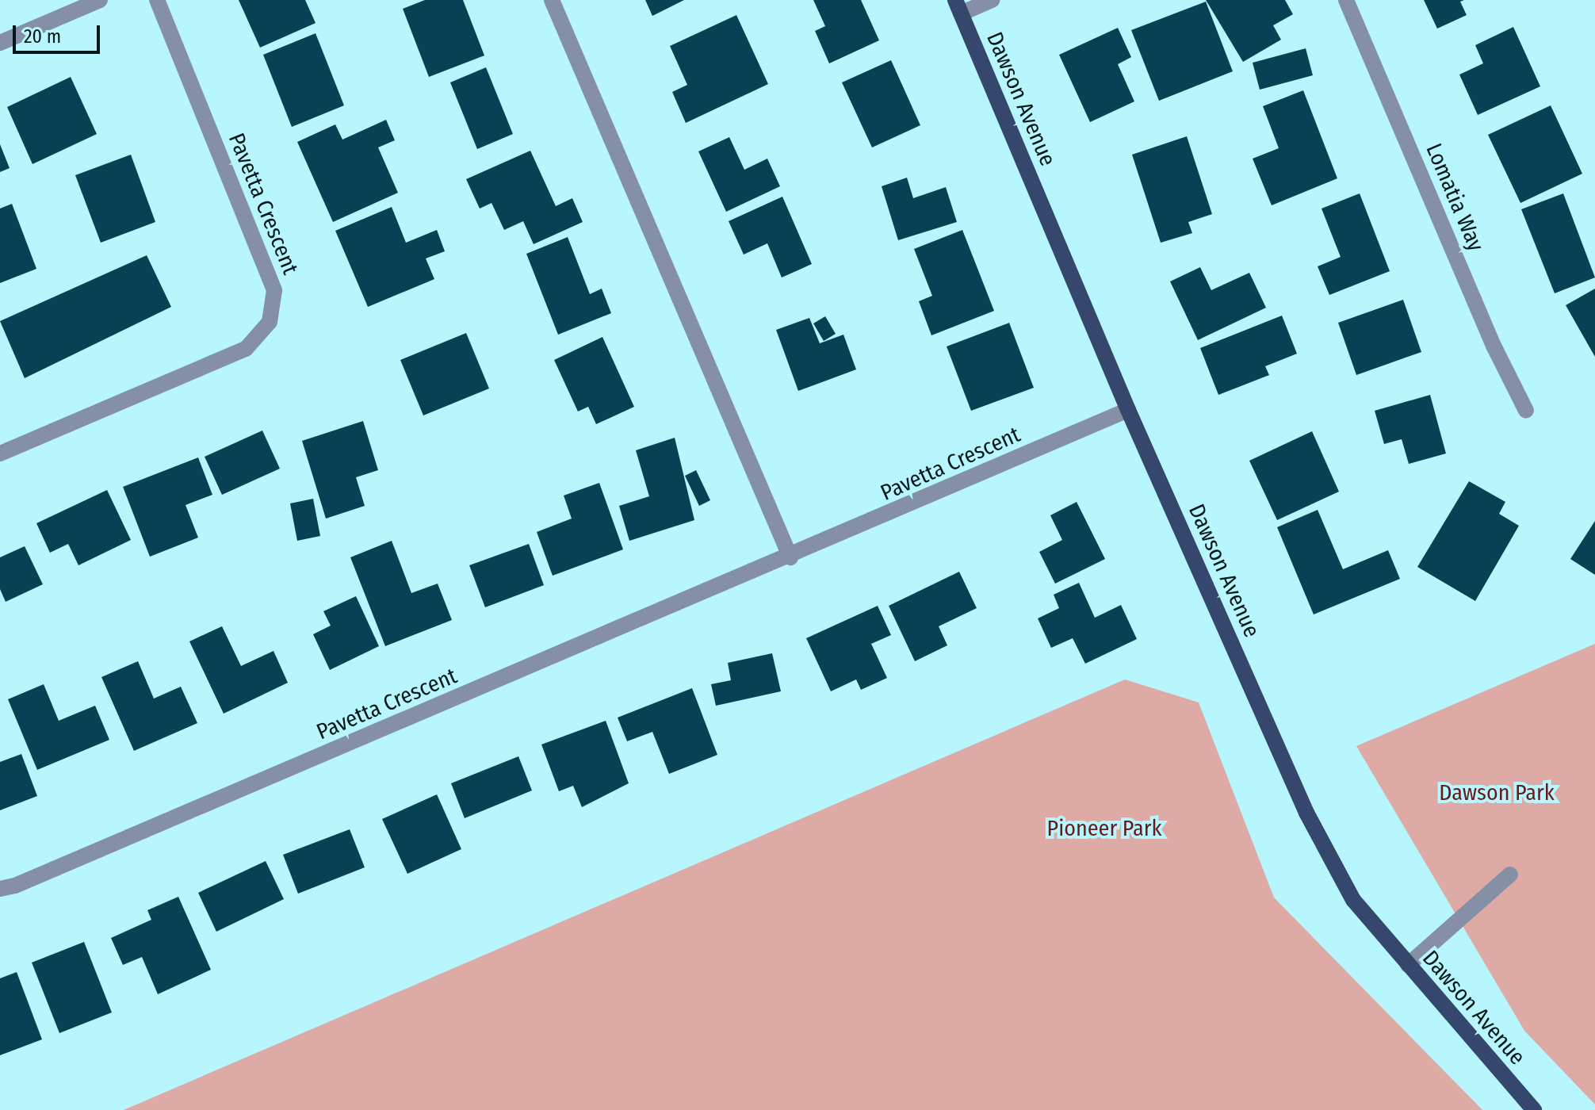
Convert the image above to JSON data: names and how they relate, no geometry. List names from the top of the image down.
{
  "streets": {
    "main road": ["Dawson Avenue"],
    "street": ["Lomatia Way", "Pavetta Crescent"]
  },
  "crossings": [
    ["Dawson Avenue", "Pavetta Crescent"]
  ],
  "parks": ["Dawson Park", "Pioneer Park"],
  "scale_bar": "20 m"
}
